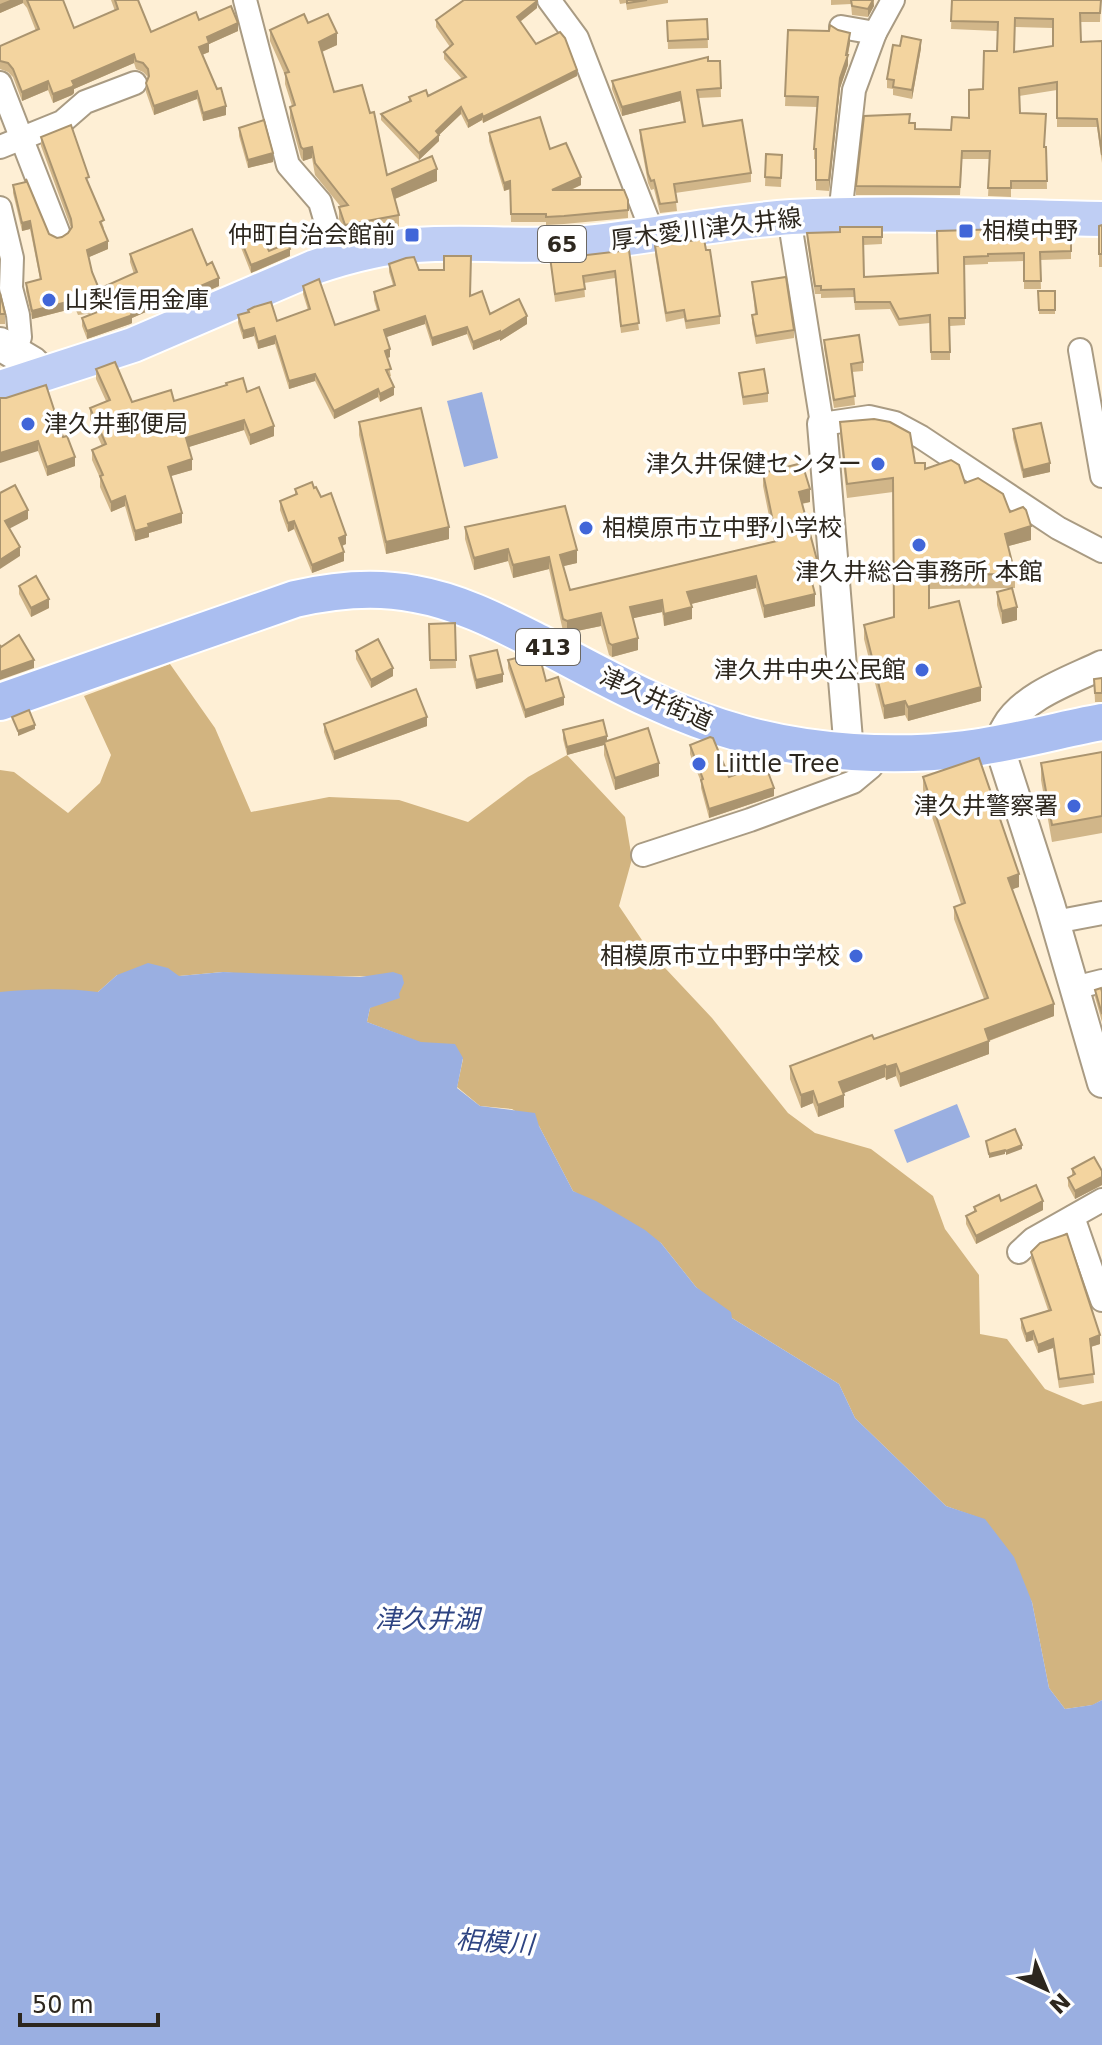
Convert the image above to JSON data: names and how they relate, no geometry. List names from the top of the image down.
{
  "streets": {
    "highway": ["413", "津久井街道"],
    "main road": ["厚木愛川津久井線", "65"]
  },
  "water": ["津久井湖", "相模川"],
  "places": {
    "transit": ["相模中野", "仲町自治会館前"],
    "other": [
      "山梨信用金庫",
      "津久井郵便局",
      "津久井保健センター",
      "相模原市立中野小学校",
      "津久井総合事務所 本館",
      "津久井中央公民館",
      "Liittle Tree",
      "津久井警察署",
      "相模原市立中野中学校"
    ]
  },
  "scale_bar": "50 m",
  "north": "bottom right"
}
